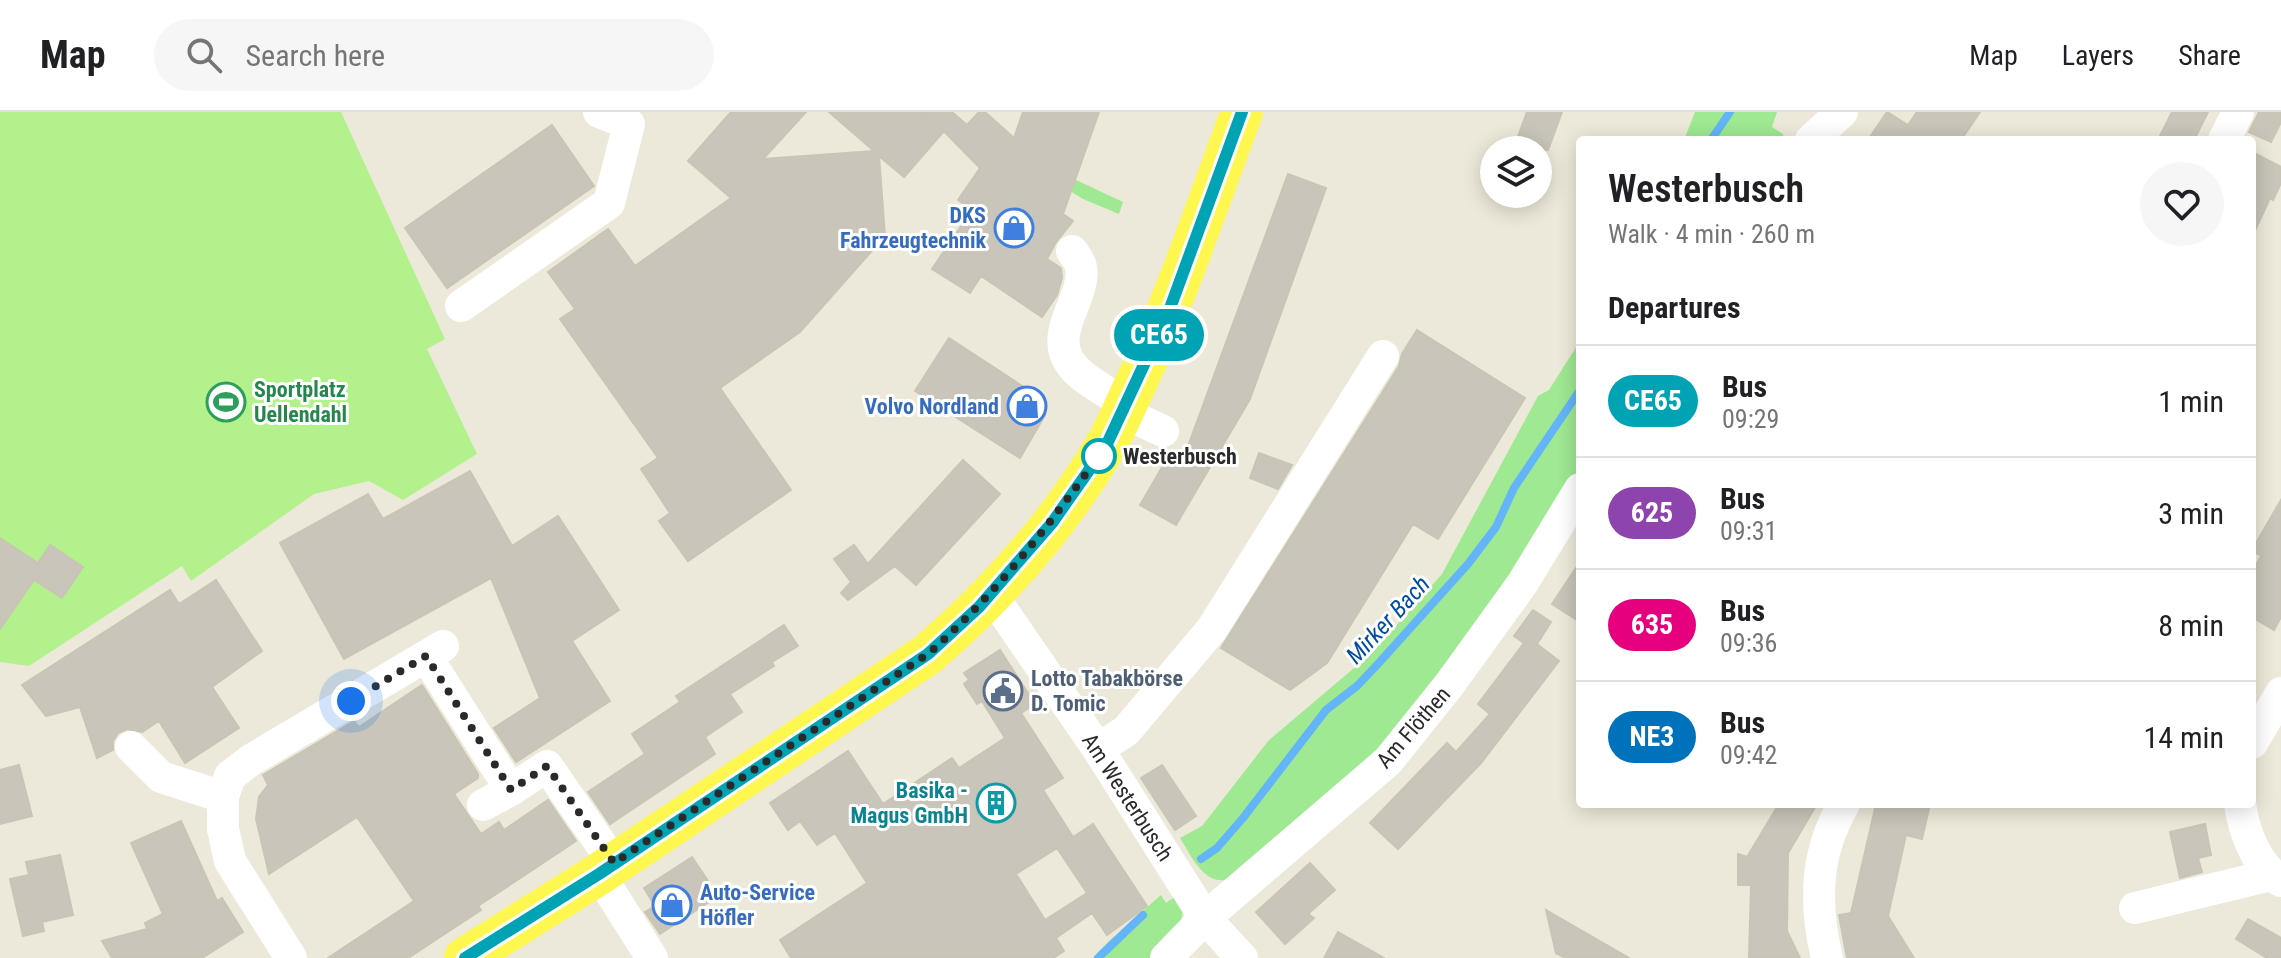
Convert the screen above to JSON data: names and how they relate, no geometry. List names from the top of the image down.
{
  "streets": {
    "street": ["Am Flöthen", "Am Westerbusch"]
  },
  "crossings": [
    ["Am Flöthen", "Am Westerbusch"]
  ],
  "water": ["Mirker Bach"],
  "places": {
    "shop": ["DKS Fahrzeugtechnik", "Volvo Nordland", "Auto-Service Höfler"],
    "sports": ["Sportplatz Uellendahl"],
    "other": ["Westerbusch"],
    "public building": ["Lotto Tabakbörse D. Tomic"],
    "building": ["Basika - Magus GmbH"]
  },
  "lines": ["bus line CE65"],
  "page": {
    "header": "Map",
    "search": "Search here",
    "nav": ["Map", "Layers", "Share"],
    "on_map": "CE65",
    "heading": [
      ["Westerbusch", "Walk · 4 min · 260 m"],
      "Departures"
    ],
    "list": [
      {
        "mark": "CE65",
        "name": "Bus",
        "note": "09:29",
        "value": "1 min"
      },
      {
        "mark": "625",
        "name": "Bus",
        "note": "09:31",
        "value": "3 min"
      },
      {
        "mark": "635",
        "name": "Bus",
        "note": "09:36",
        "value": "8 min"
      },
      {
        "mark": "NE3",
        "name": "Bus",
        "note": "09:42",
        "value": "14 min"
      }
    ]
  }
}
